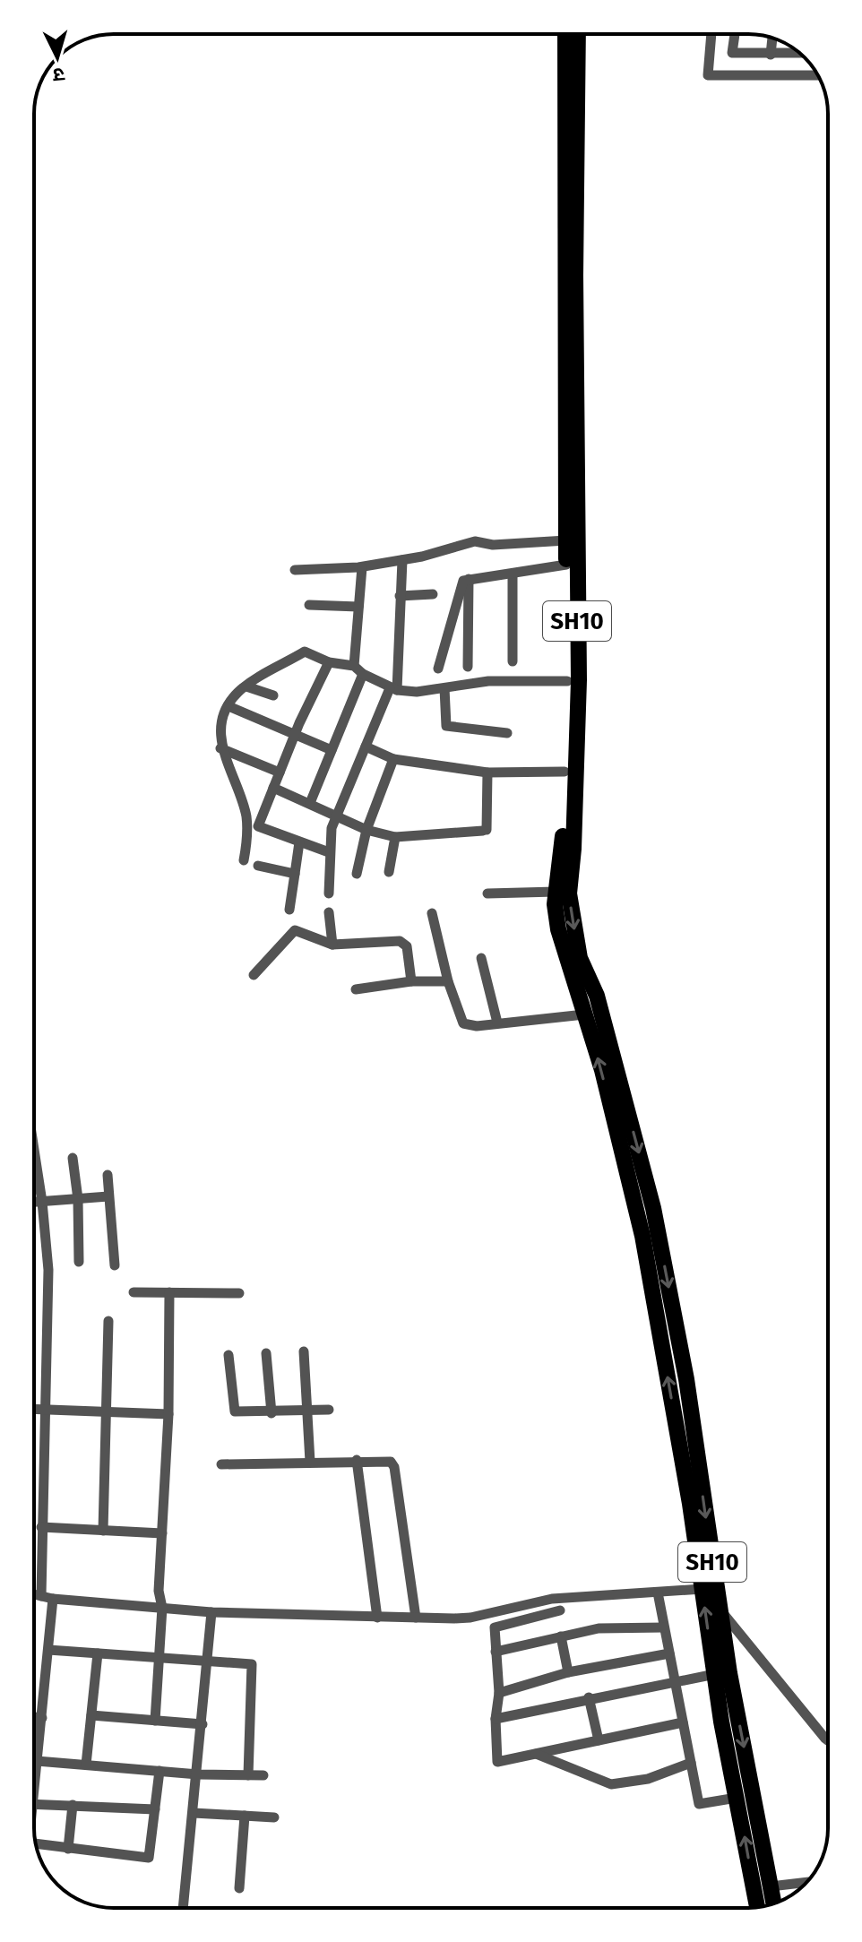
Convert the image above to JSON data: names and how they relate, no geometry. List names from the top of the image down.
{
  "streets": {
    "main road": ["SH10"]
  },
  "north": "bottom"
}
